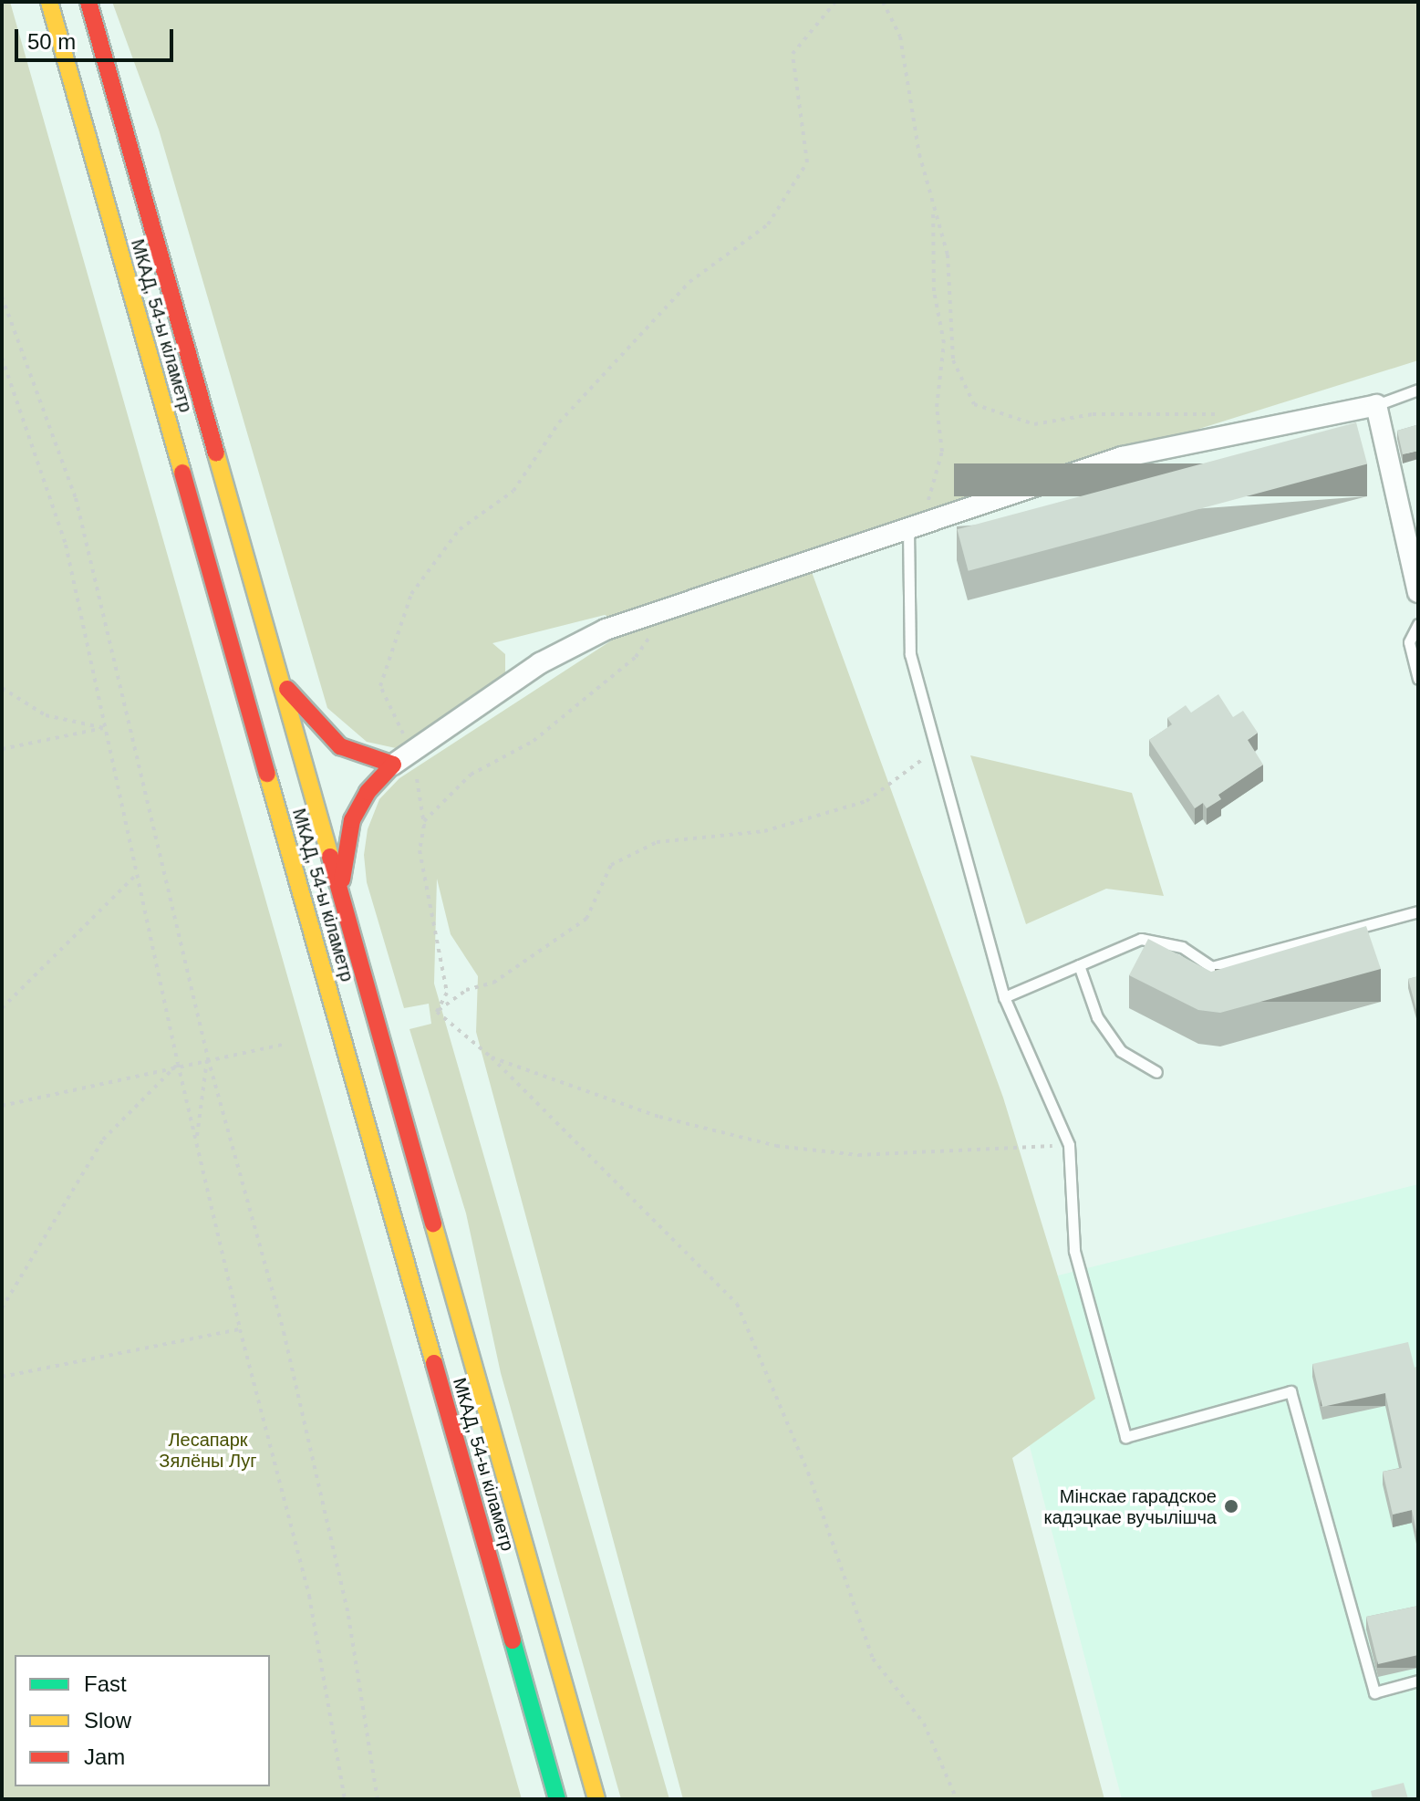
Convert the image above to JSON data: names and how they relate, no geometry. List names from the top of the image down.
{
  "streets": {
    "highway": ["МКАД, 54-ы кіламетр"]
  },
  "parks": ["Лесапарк Зялёны Луг"],
  "places": ["Мінскае гарадское кадэцкае вучылішча"],
  "legend": ["Fast", "Slow", "Jam"],
  "scale_bar": "50 m"
}
